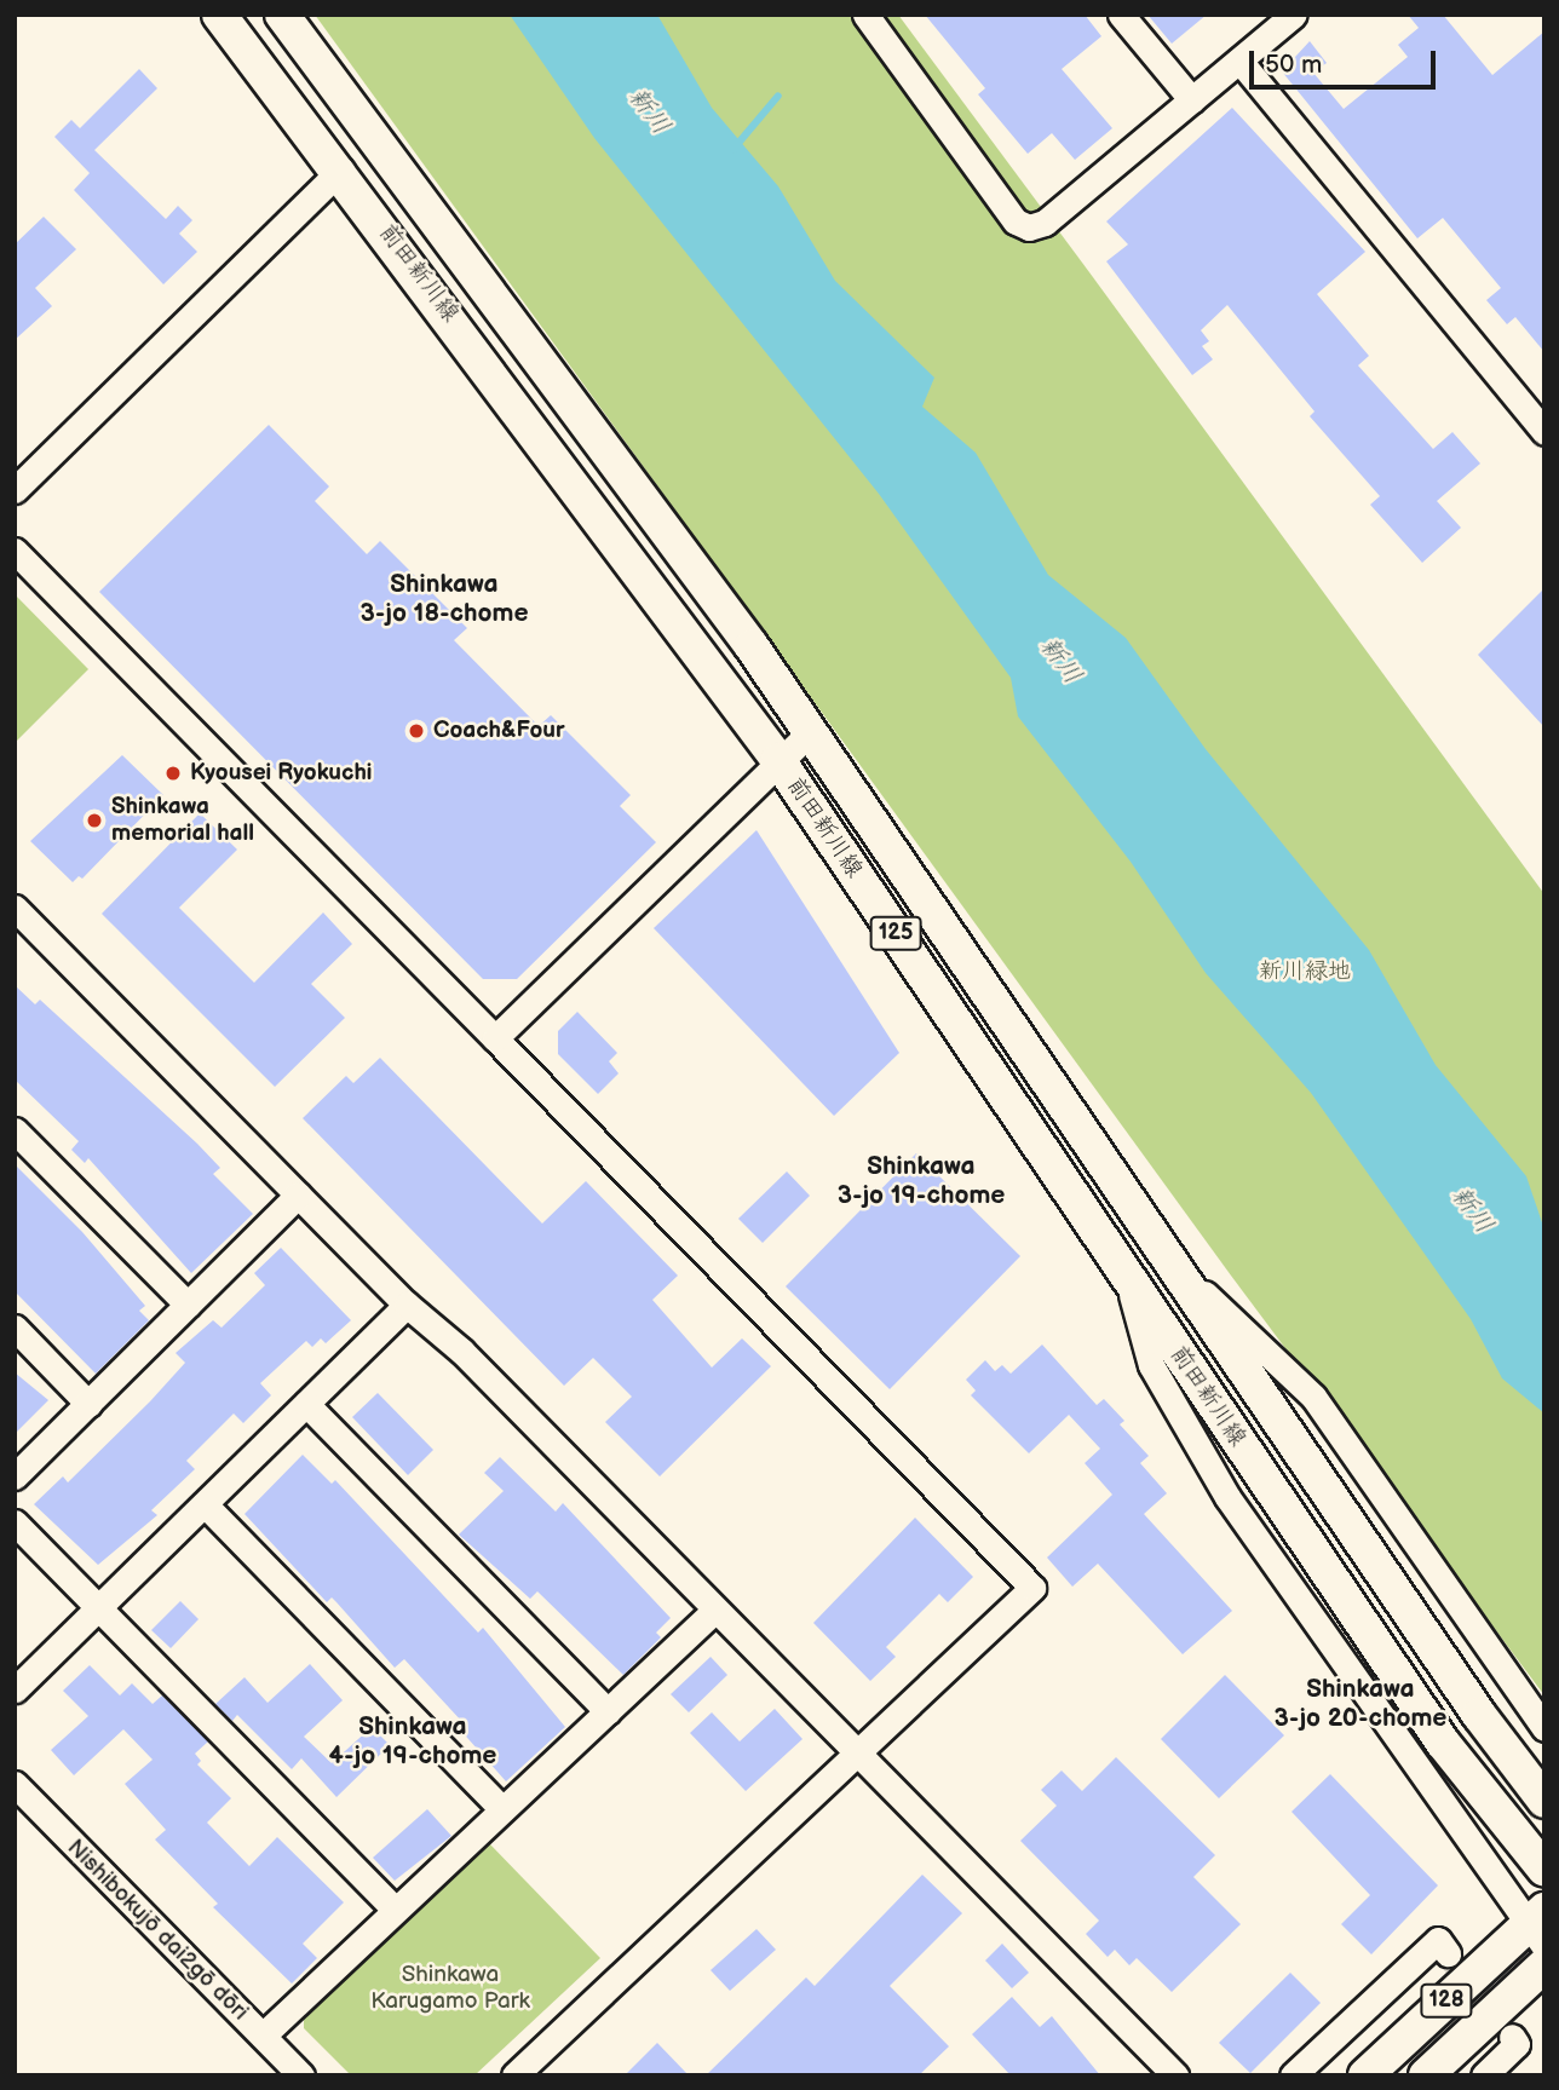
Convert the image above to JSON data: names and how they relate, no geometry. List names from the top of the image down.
{
  "streets": {
    "main road": ["前田新川線", "125", "128"],
    "street": ["Nishibokujō dai2gō dōri"]
  },
  "districts": [
    "Shinkawa 3-jo 18-chome",
    "Shinkawa 3-jo 19-chome",
    "Shinkawa 3-jo 20-chome",
    "Shinkawa 4-jo 19-chome"
  ],
  "water": ["新川"],
  "parks": ["新川緑地", "Shinkawa Karugamo Park"],
  "places": ["Coach&Four", "Kyousei Ryokuchi", "Shinkawa memorial hall"],
  "scale_bar": "50 m"
}
